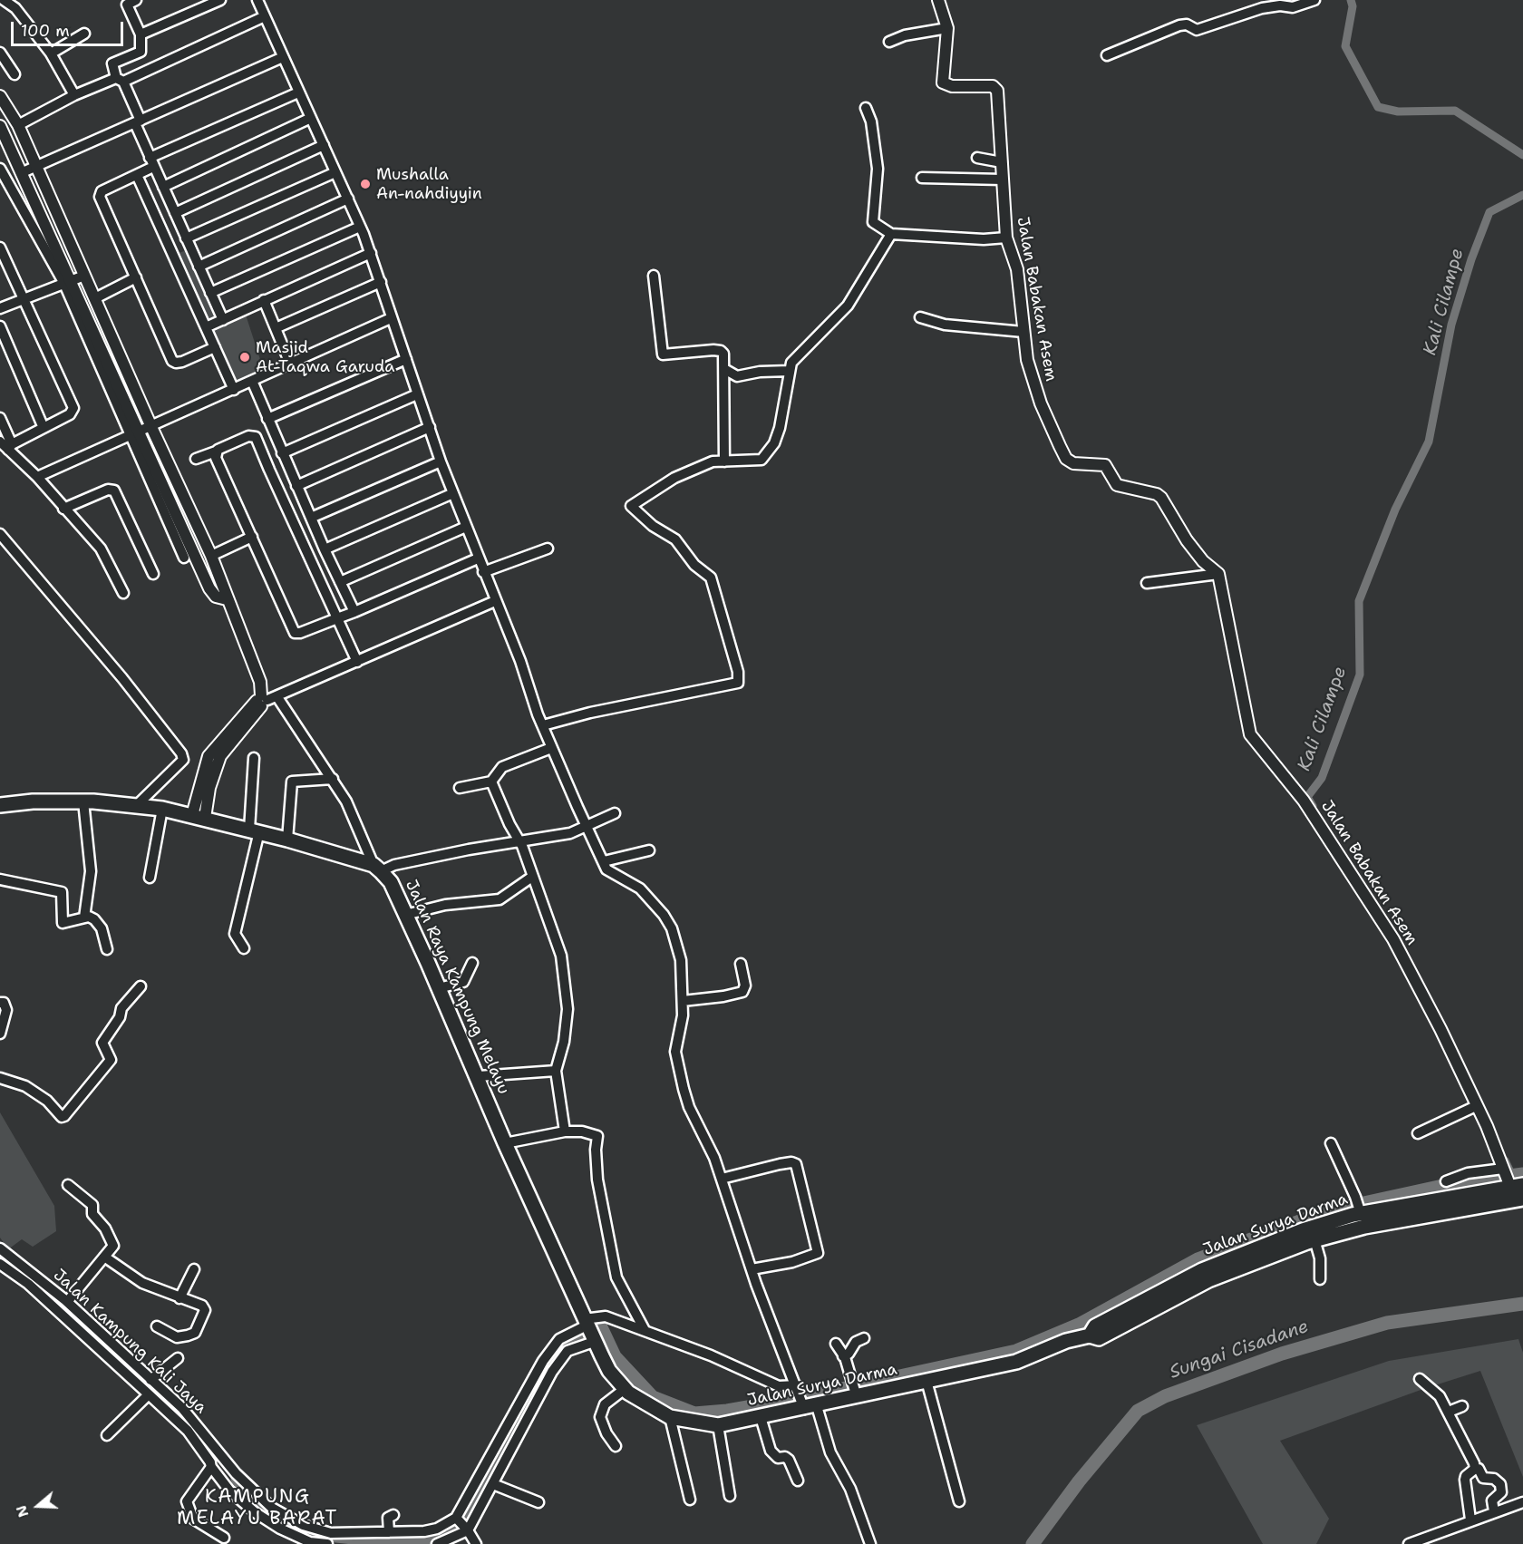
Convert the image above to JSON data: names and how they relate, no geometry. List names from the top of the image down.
{
  "streets": {
    "main road": ["Jalan Raya Kampung Melayu", "Jalan Surya Darma"],
    "street": ["Jalan Babakan Asem", "Jalan Kampung Kali Jaya"]
  },
  "crossings": [
    ["Jalan Babakan Asem", "Jalan Surya Darma"],
    ["Jalan Raya Kampung Melayu", "Jalan Surya Darma"]
  ],
  "districts": ["KAMPUNG MELAYU BARAT"],
  "water": ["Kali Cilampe", "Sungai Cisadane"],
  "places": ["Mushalla An-nahdiyyin", "Masjid At-Taqwa Garuda"],
  "scale_bar": "100 m",
  "north": "left"
}
